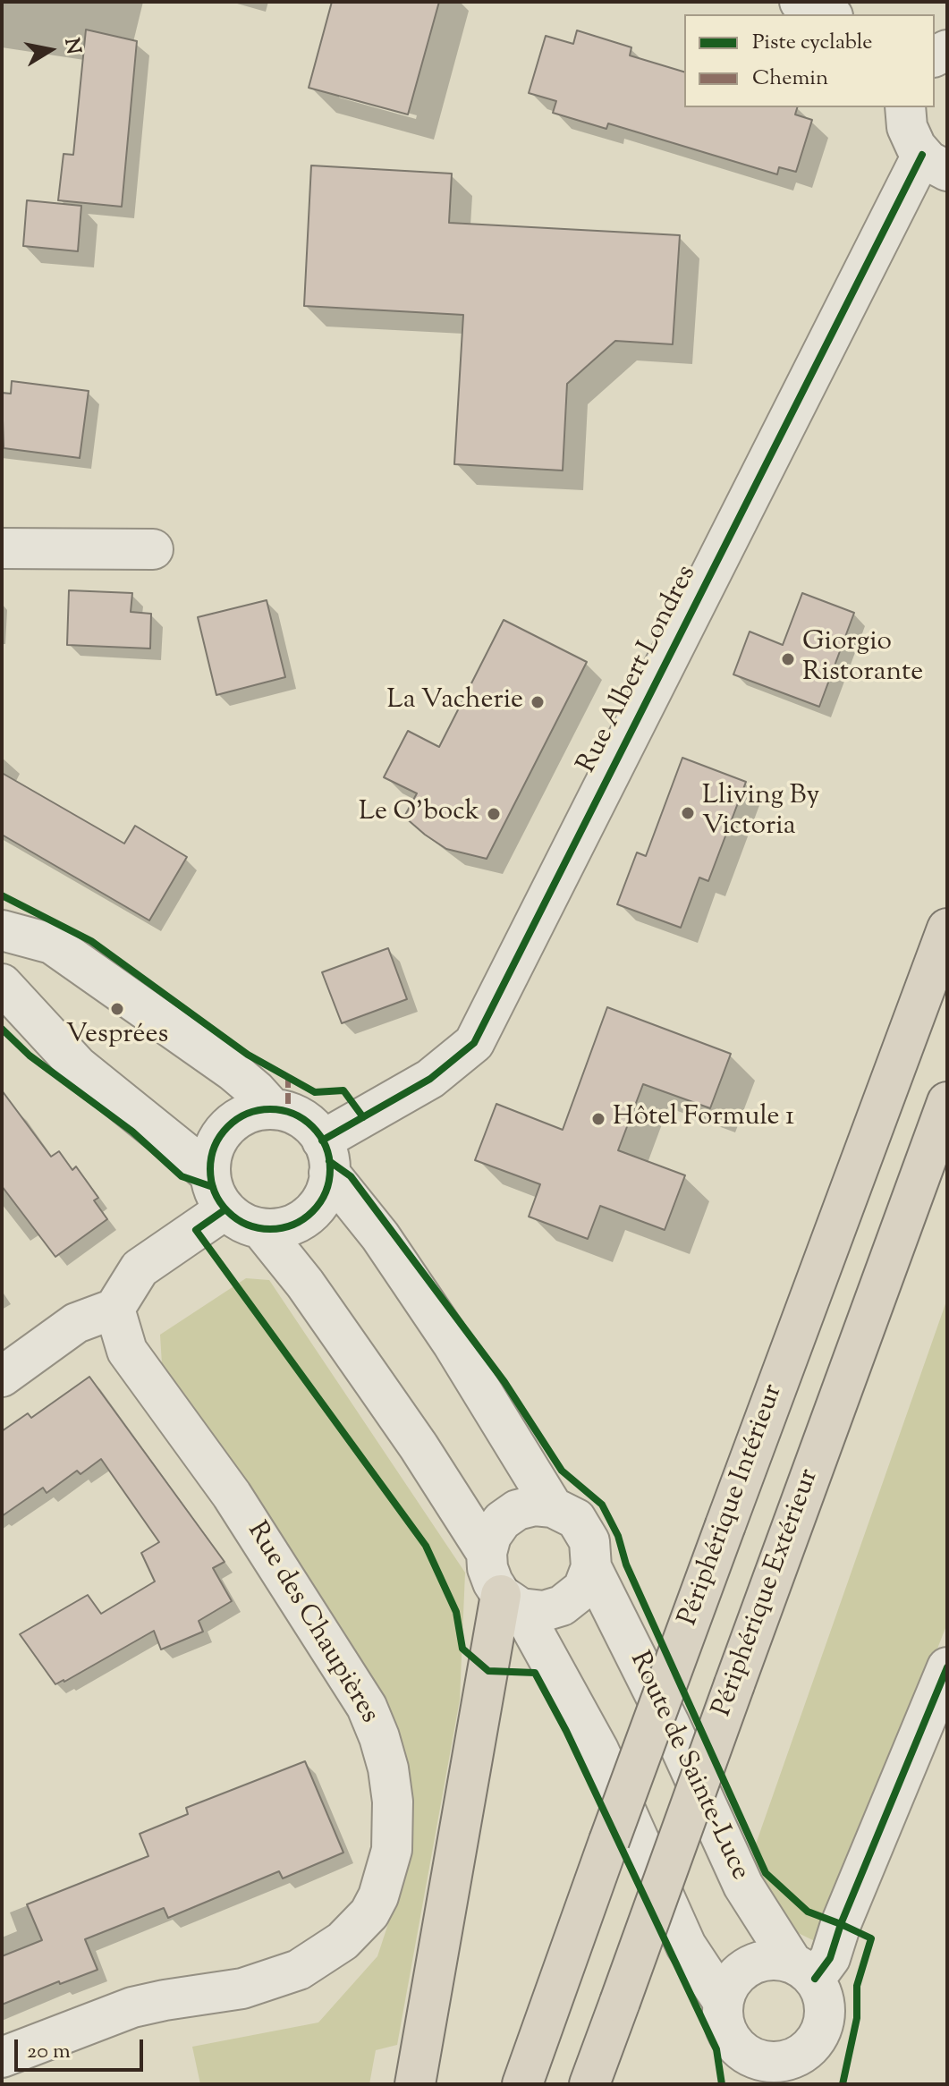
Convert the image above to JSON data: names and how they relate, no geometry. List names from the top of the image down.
{
  "streets": {
    "highway": ["Périphérique Intérieur", "Périphérique Extérieur"],
    "street": ["Rue Albert Londres", "Rue des Chaupières", "Route de Sainte-Luce"]
  },
  "crossings": [
    ["Rue Albert Londres", "Route de Sainte-Luce"]
  ],
  "places": [
    "Giorgio Ristorante",
    "La Vacherie",
    "Lliving By Victoria",
    "Le O'bock",
    "Vesprées",
    "Hôtel Formule 1"
  ],
  "legend": ["Piste cyclable", "Chemin"],
  "scale_bar": "20 m",
  "north": "right"
}
